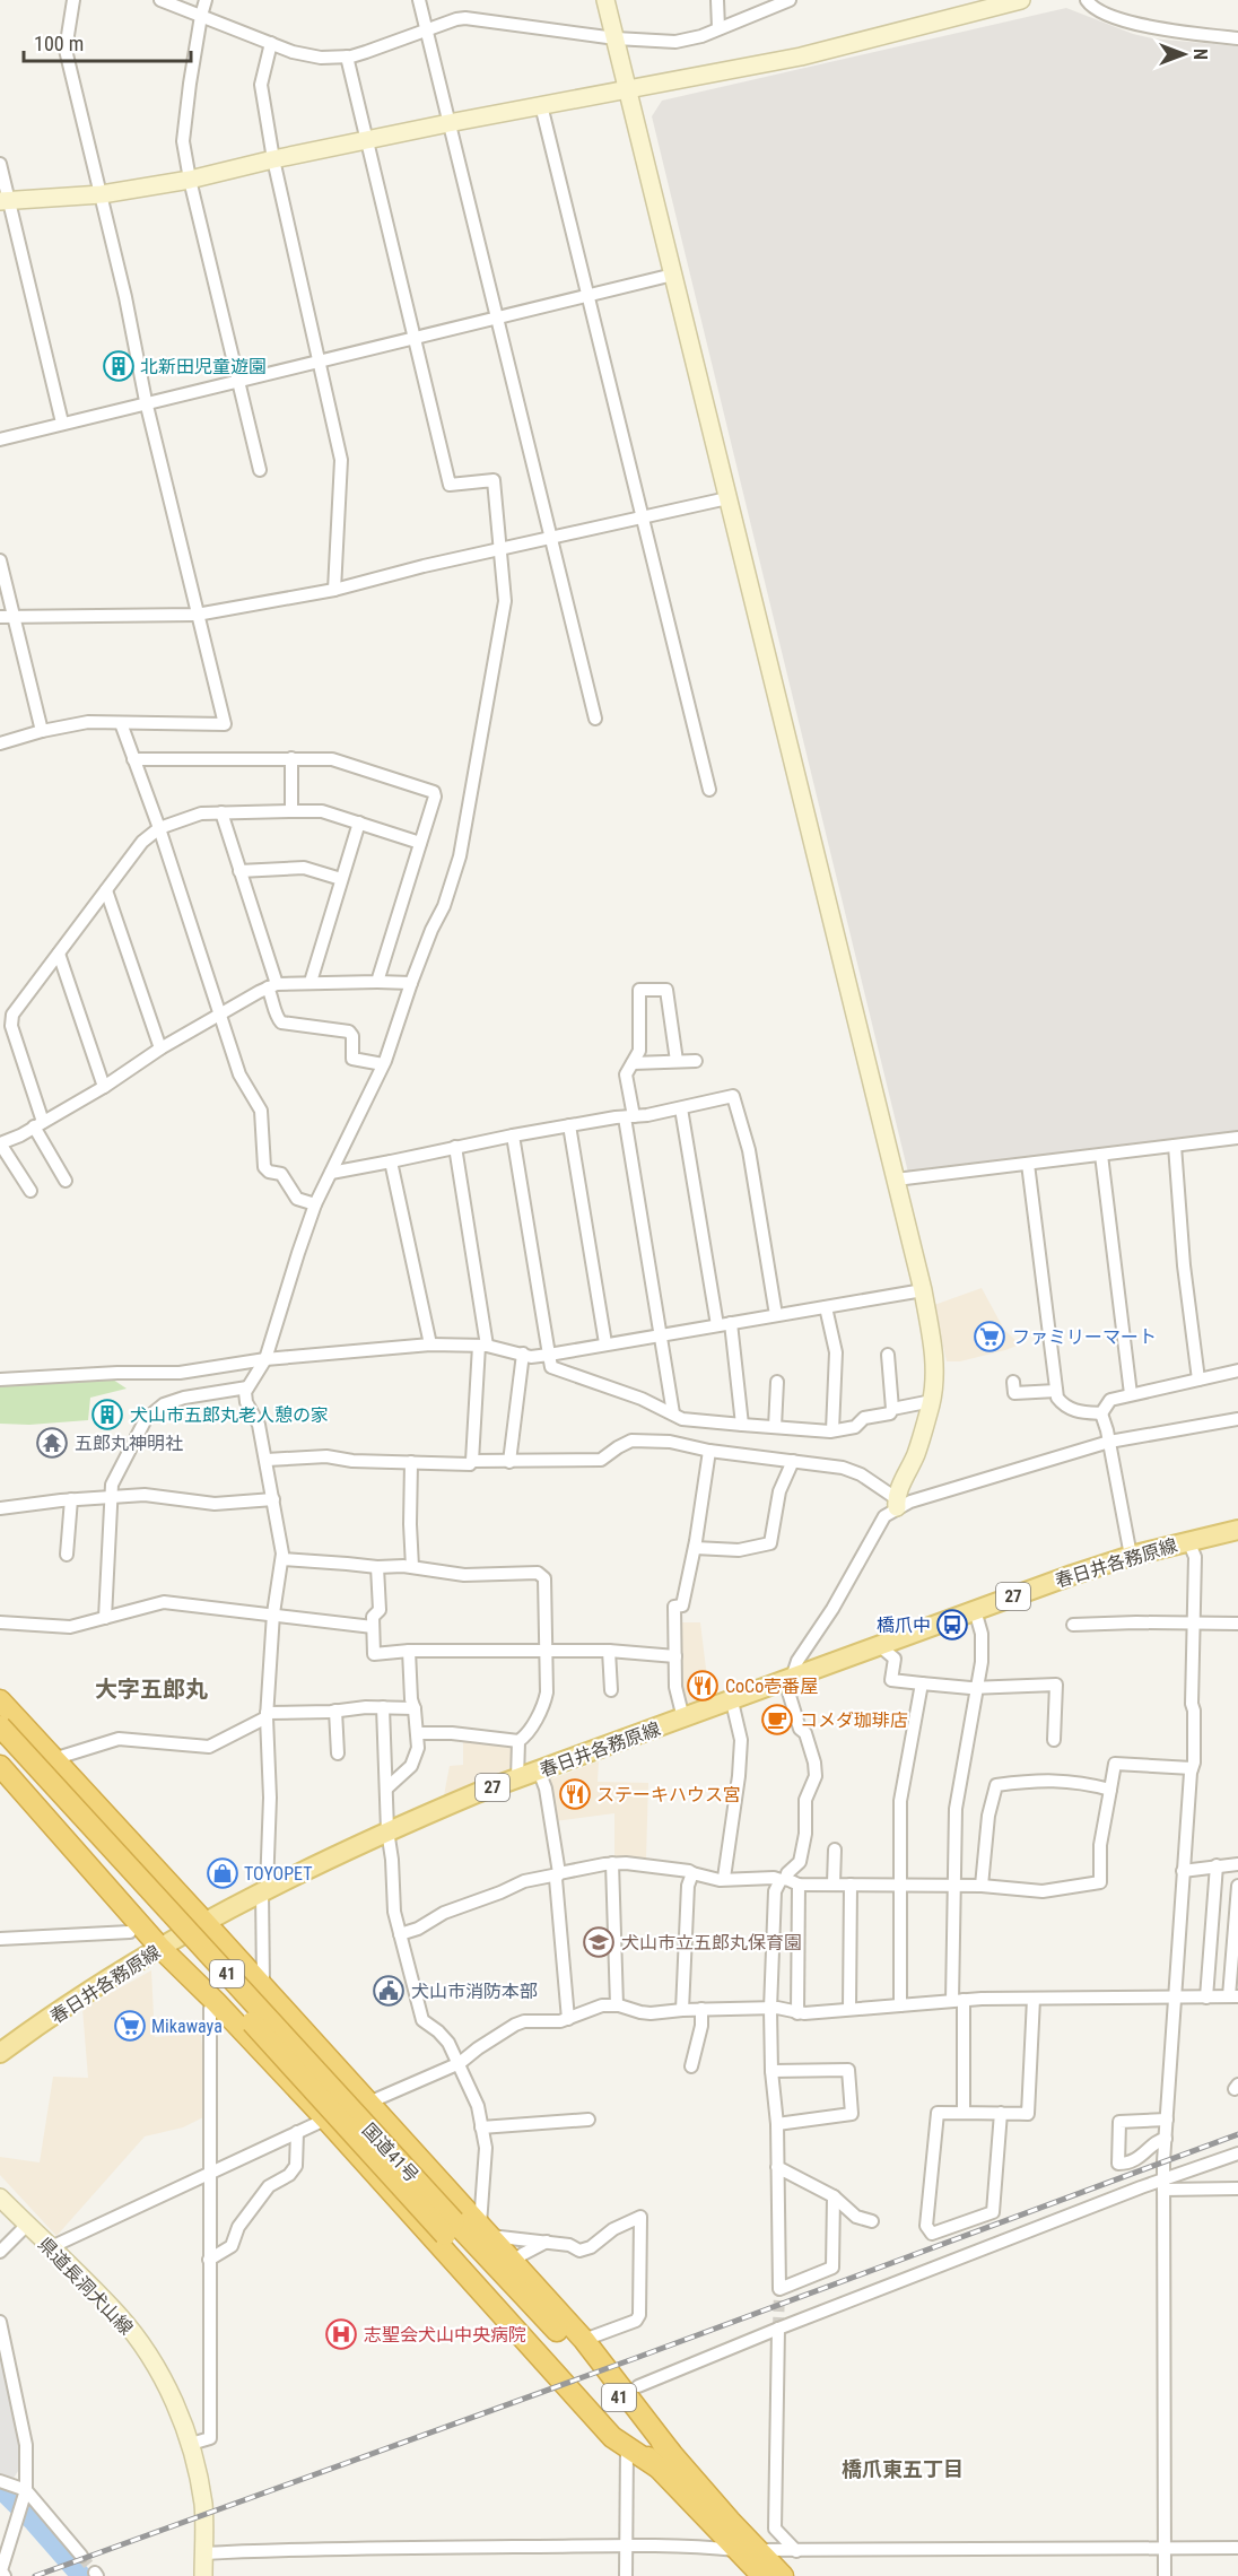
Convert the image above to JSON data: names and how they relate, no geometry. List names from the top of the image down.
{
  "streets": {
    "highway": ["41", "国道41号"],
    "main road": ["春日井各務原線", "27"],
    "street": ["県道長洞犬山線"]
  },
  "districts": ["大字五郎丸", "橋爪東五丁目"],
  "places": {
    "building": ["北新田児童遊園", "犬山市五郎丸老人憩の家"],
    "supermarket": ["ファミリーマート", "Mikawaya"],
    "temple": ["五郎丸神明社"],
    "bus stop": ["橋爪中"],
    "restaurant": ["CoCo壱番屋", "ステーキハウス宮"],
    "cafe": ["コメダ珈琲店"],
    "shop": ["TOYOPET"],
    "school or university": ["犬山市立五郎丸保育園"],
    "public building": ["犬山市消防本部"],
    "hospital": ["志聖会犬山中央病院"]
  },
  "scale_bar": "100 m",
  "north": "right"
}
